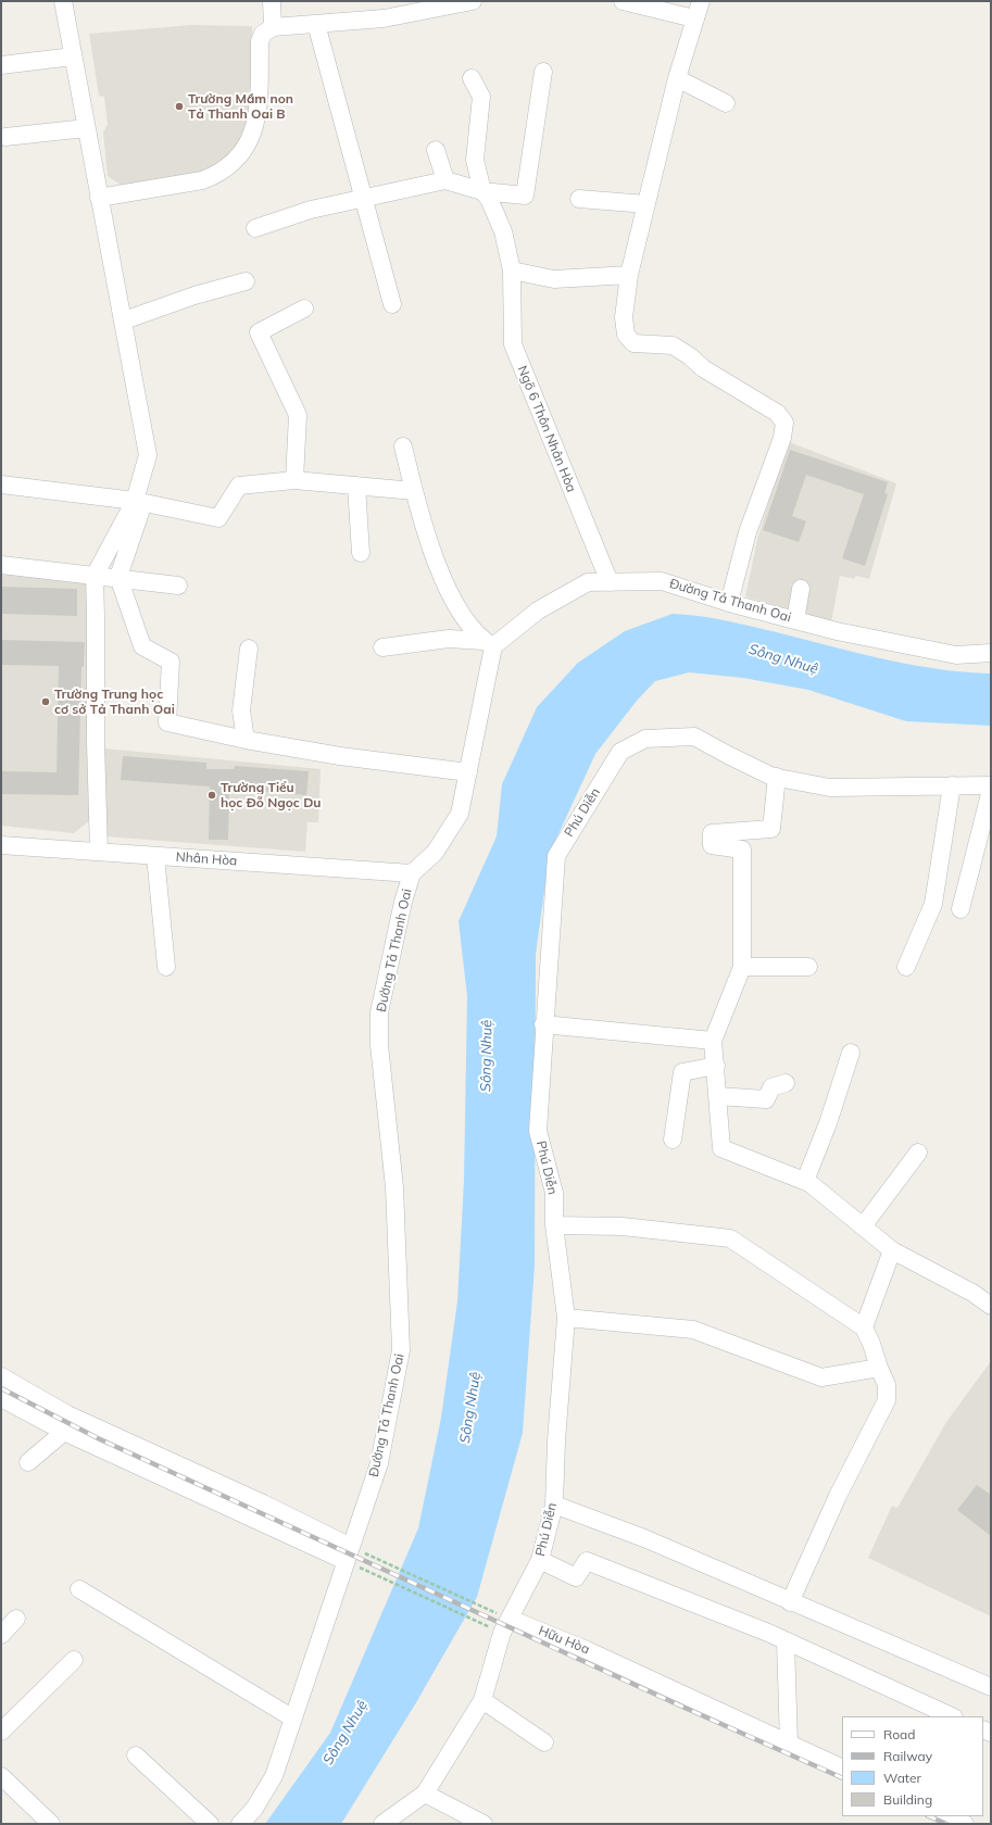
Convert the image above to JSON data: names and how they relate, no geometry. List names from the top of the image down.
{
  "streets": {
    "street": [
      "Ngõ 6 Thôn Nhân Hòa",
      "Đường Tả Thanh Oai",
      "Phú Diễn",
      "Nhân Hòa",
      "Hữu Hòa"
    ]
  },
  "crossings": [
    ["Ngõ 6 Thôn Nhân Hòa", "Đường Tả Thanh Oai"],
    ["Đường Tả Thanh Oai", "Nhân Hòa"],
    ["Phú Diễn", "Hữu Hòa"]
  ],
  "water": ["Sông Nhuệ"],
  "places": ["Trường Mầm non Tả Thanh Oai B", "Trường Trung học cơ sở Tả Thanh Oai", "Trường Tiểu học Đỗ Ngọc Du"],
  "legend": [
    "Road",
    "Railway",
    "Water",
    "Building"
  ]
}
